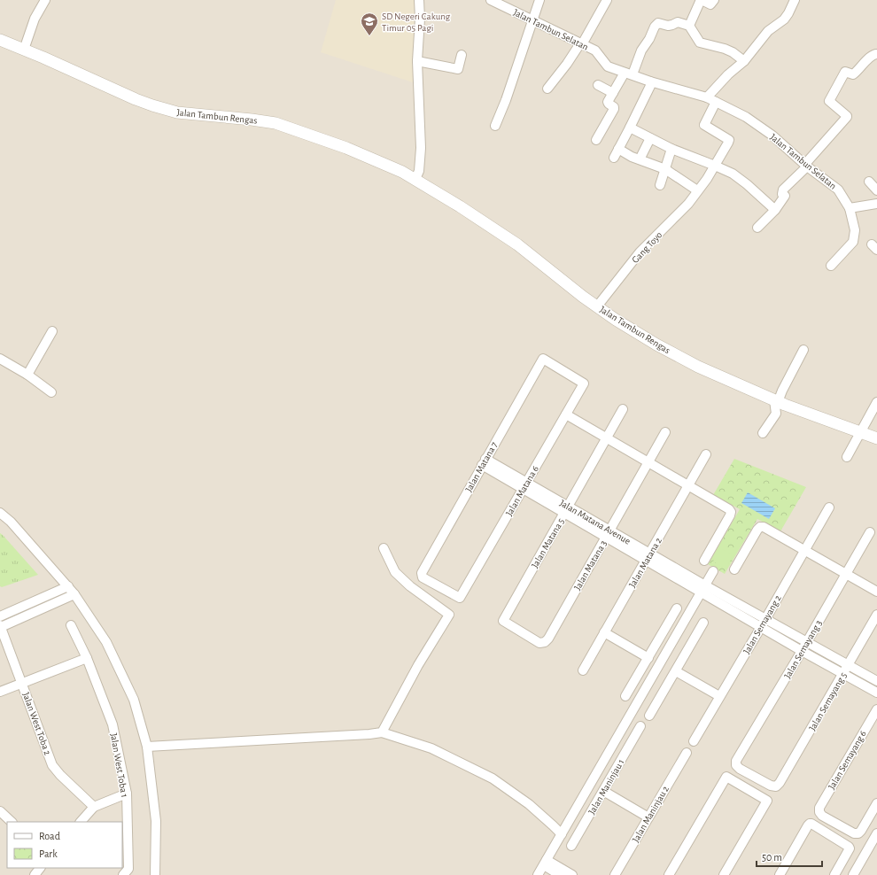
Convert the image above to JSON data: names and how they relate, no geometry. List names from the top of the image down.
{
  "streets": {
    "street": [
      "Jalan Tambun Selatan",
      "Jalan Tambun Rengas",
      "Gang Toyo",
      "Jalan Matana 7",
      "Jalan Matana 6",
      "Jalan Matana Avenue",
      "Jalan Matana 5",
      "Jalan Matana 2",
      "Jalan Matana 3",
      "Jalan Semayang 2",
      "Jalan Semayang 3",
      "Jalan Semayang 5",
      "Jalan West Toba 2",
      "Jalan Semayang 6",
      "Jalan West Toba 1",
      "Jalan Maninjau 1",
      "Jalan Maninjau 2"
    ]
  },
  "crossings": [
    ["Jalan Tambun Selatan", "Gang Toyo"],
    ["Jalan Tambun Rengas", "Gang Toyo"],
    ["Jalan Matana 7", "Jalan Matana 6"],
    ["Jalan Matana 7", "Jalan Matana Avenue"],
    ["Jalan Matana 6", "Jalan Matana Avenue"],
    ["Jalan Matana Avenue", "Jalan Matana 5"],
    ["Jalan Matana Avenue", "Jalan Matana 2"],
    ["Jalan Matana Avenue", "Jalan Matana 3"],
    ["Jalan Matana 5", "Jalan Matana 3"],
    ["Jalan Semayang 3", "Jalan Semayang 5"]
  ],
  "places": {
    "school or university": ["SD Negeri Cakung Timur 05 Pagi"]
  },
  "legend": ["Road", "Park"],
  "scale_bar": "50 m"
}
